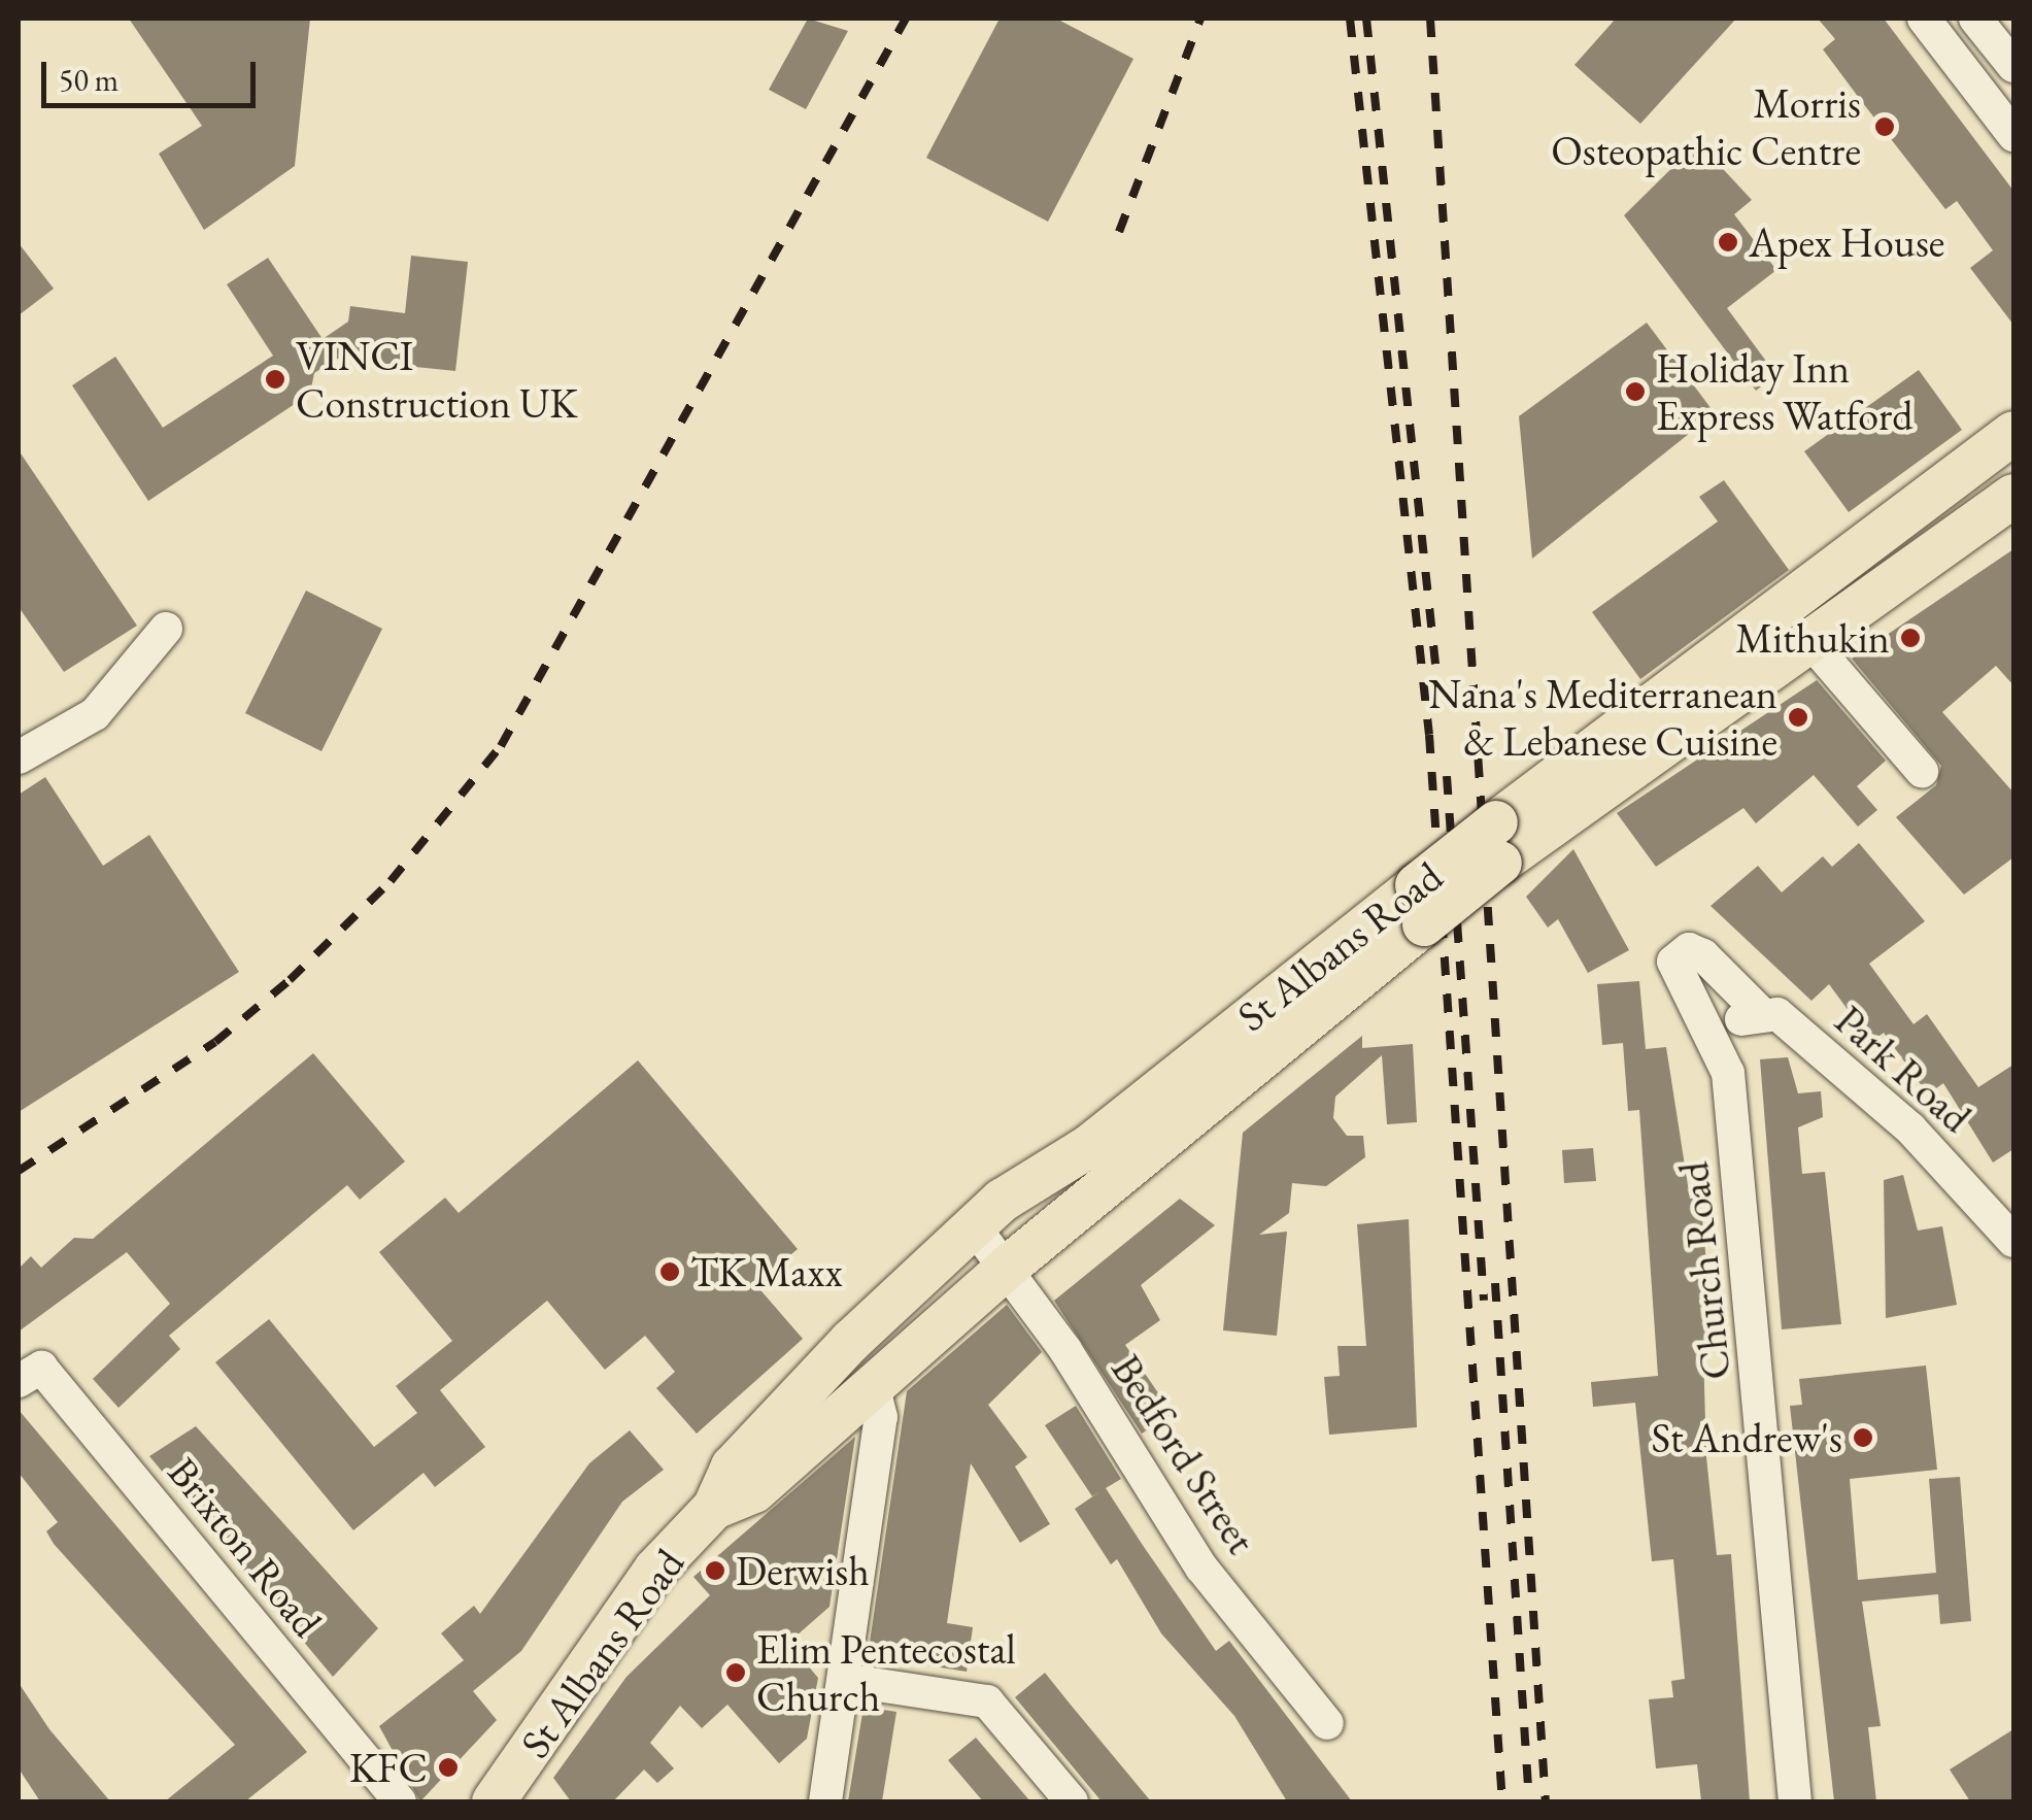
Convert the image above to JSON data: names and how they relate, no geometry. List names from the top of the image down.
{
  "streets": {
    "main road": ["St Albans Road"],
    "street": [
      "Park Road",
      "Church Road",
      "Bedford Street",
      "Brixton Road"
    ]
  },
  "crossings": [
    ["St Albans Road", "Bedford Street"],
    ["Park Road", "Church Road"]
  ],
  "places": [
    "Morris Osteopathic Centre",
    "Apex House",
    "VINCI Construction UK",
    "Holiday Inn Express Watford",
    "Mithukin",
    "Nana's Mediterranean & Lebanese Cuisine",
    "TK Maxx",
    "St Andrew's",
    "Derwish",
    "Elim Pentecostal Church",
    "KFC"
  ],
  "scale_bar": "50 m"
}
